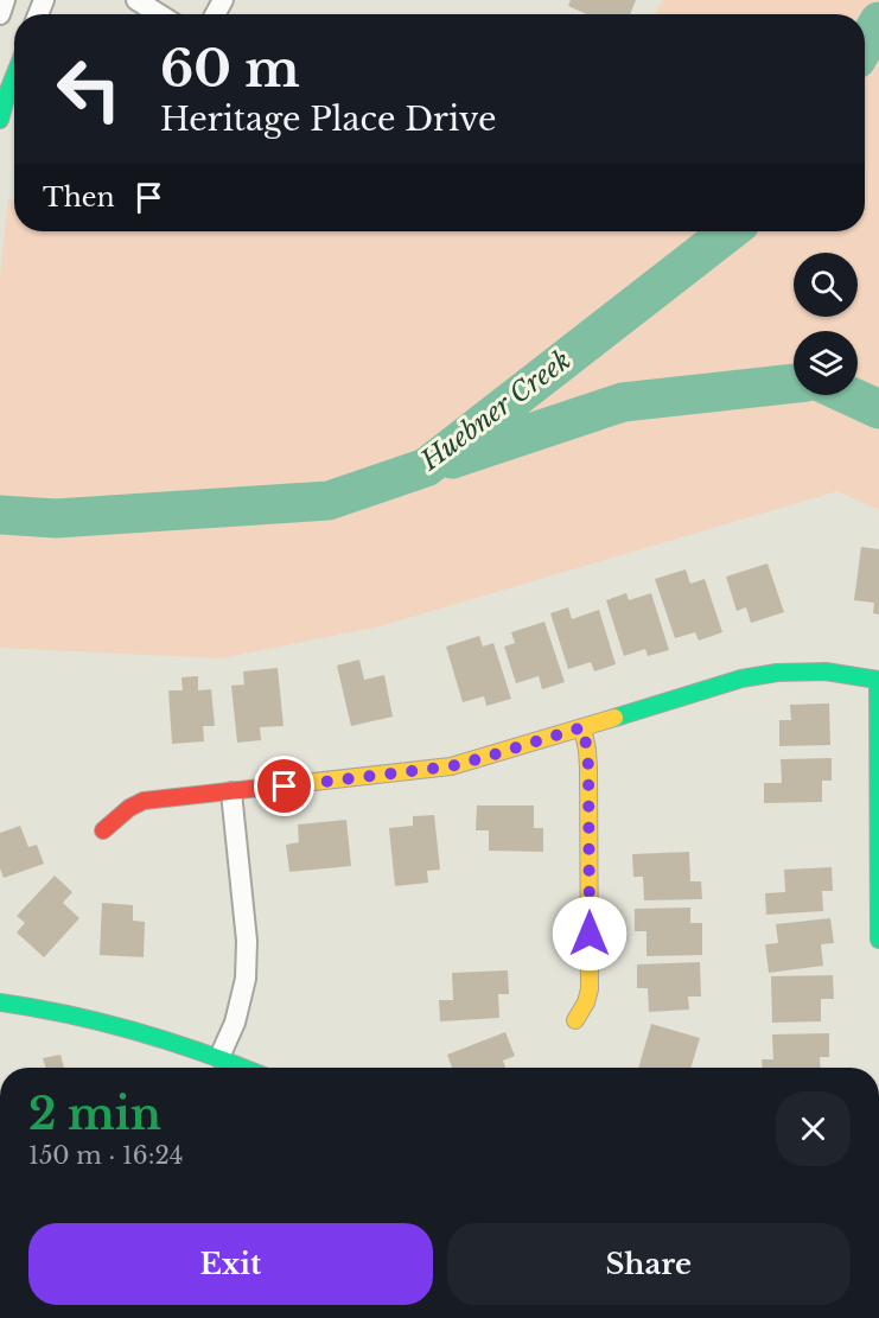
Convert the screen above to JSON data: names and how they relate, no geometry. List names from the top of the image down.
{
  "water": ["Huebner Creek"],
  "page": {
    "turn": ["60 m", "Heritage Place Drive"],
    "then": "Then",
    "heading": ["2 min", "150 m · 16:24"],
    "buttons": ["Exit", "Share"]
  }
}
